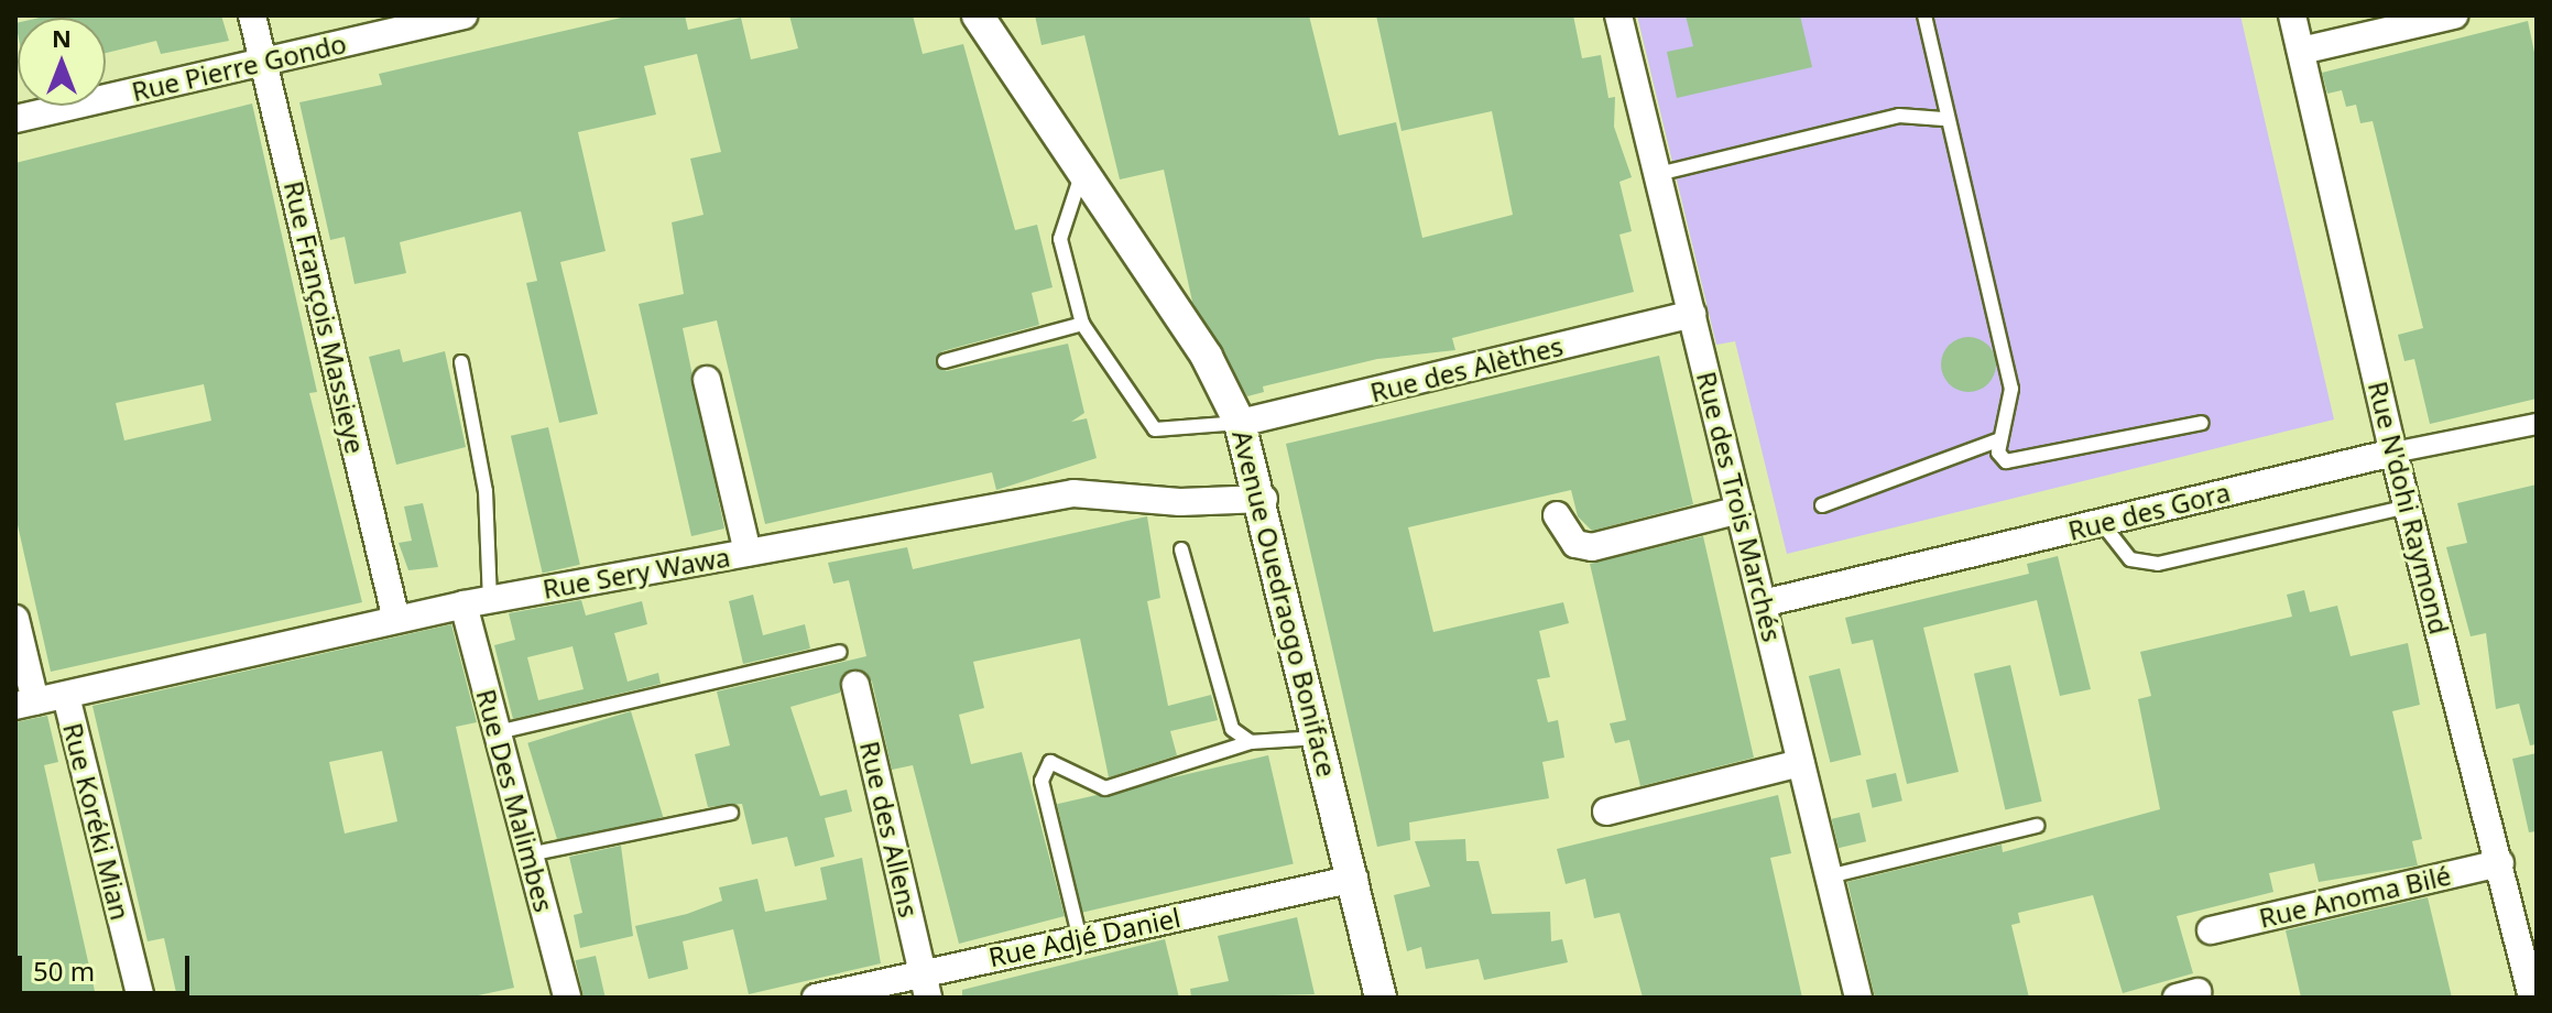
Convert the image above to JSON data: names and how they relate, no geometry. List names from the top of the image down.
{
  "streets": {
    "street": [
      "Rue Pierre Gondo",
      "Rue François Massieye",
      "Rue des Alèthes",
      "Rue des Trois Marchés",
      "Rue N'dohi Raymond",
      "Rue des Gora",
      "Rue Sery Wawa",
      "Avenue Ouedraogo Boniface",
      "Rue Des Malimbes",
      "Rue Koréki Mian",
      "Rue des Allens",
      "Rue Anoma Bilé",
      "Rue Adjé Daniel"
    ]
  },
  "crossings": [
    ["Rue Pierre Gondo", "Rue François Massieye"],
    ["Rue François Massieye", "Rue Sery Wawa"],
    ["Rue des Alèthes", "Rue des Trois Marchés"],
    ["Rue des Alèthes", "Avenue Ouedraogo Boniface"],
    ["Rue des Trois Marchés", "Rue des Gora"],
    ["Rue N'dohi Raymond", "Rue des Gora"],
    ["Rue N'dohi Raymond", "Rue Anoma Bilé"],
    ["Rue Sery Wawa", "Avenue Ouedraogo Boniface"],
    ["Rue Sery Wawa", "Rue Des Malimbes"],
    ["Rue Sery Wawa", "Rue Koréki Mian"],
    ["Avenue Ouedraogo Boniface", "Rue Adjé Daniel"],
    ["Rue des Allens", "Rue Adjé Daniel"]
  ],
  "scale_bar": "50 m",
  "north": "top"
}
